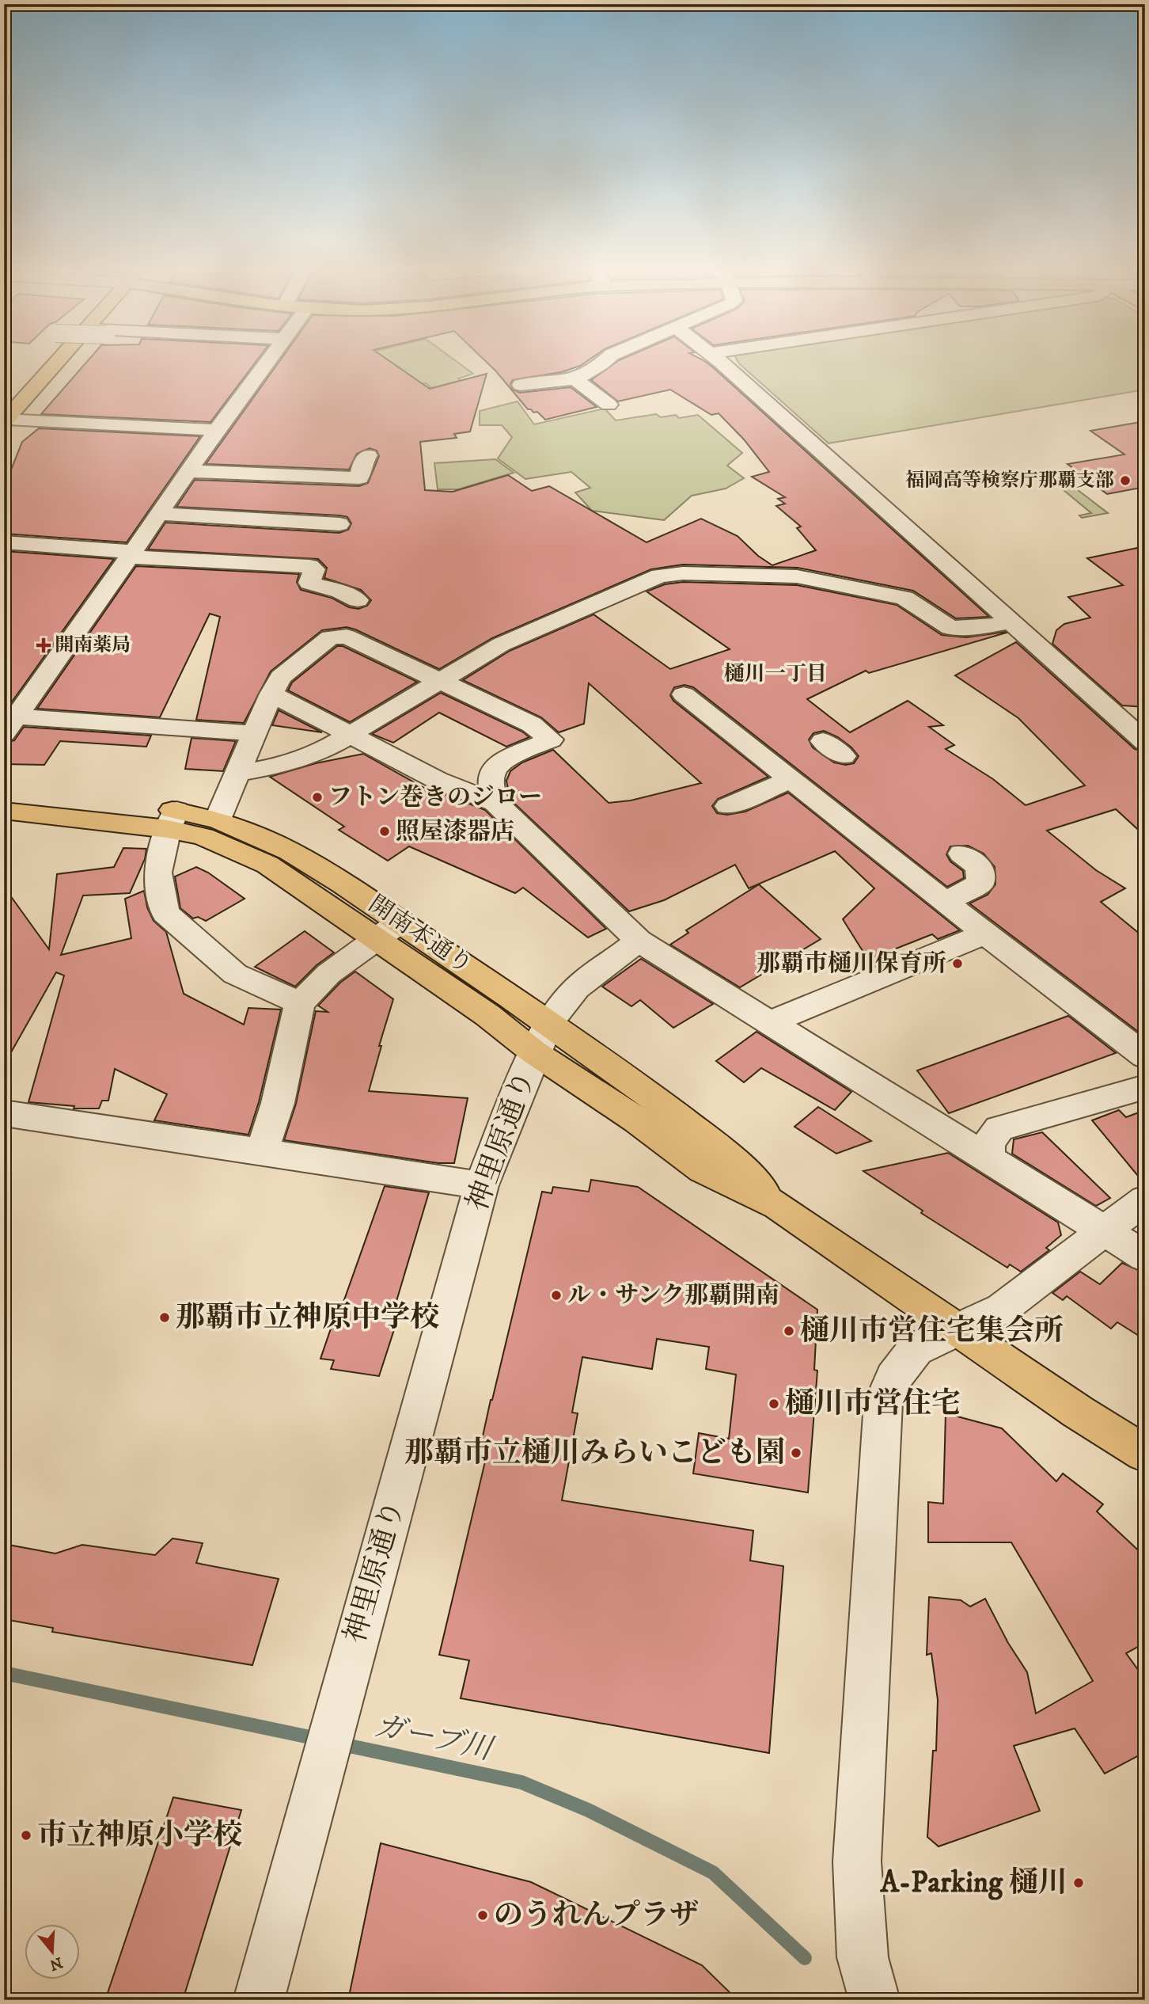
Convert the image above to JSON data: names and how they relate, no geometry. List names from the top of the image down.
{
  "streets": {
    "main road": ["開南本通り"],
    "street": ["神里原通り"]
  },
  "crossings": [
    ["開南本通り", "神里原通り"]
  ],
  "districts": ["樋川一丁目"],
  "water": ["ガーブ川"],
  "places": {
    "other": [
      "福岡高等検察庁那覇支部",
      "フトン巻きのジロー",
      "照屋漆器店",
      "那覇市樋川保育所",
      "ル・サンク那覇開南",
      "那覇市立神原中学校",
      "樋川市営住宅集会所",
      "樋川市営住宅",
      "那覇市立樋川みらいこども園",
      "市立神原小学校",
      "A-Parking 樋川",
      "のうれんプラザ"
    ],
    "health": ["開南薬局"]
  },
  "north": "bottom"
}
